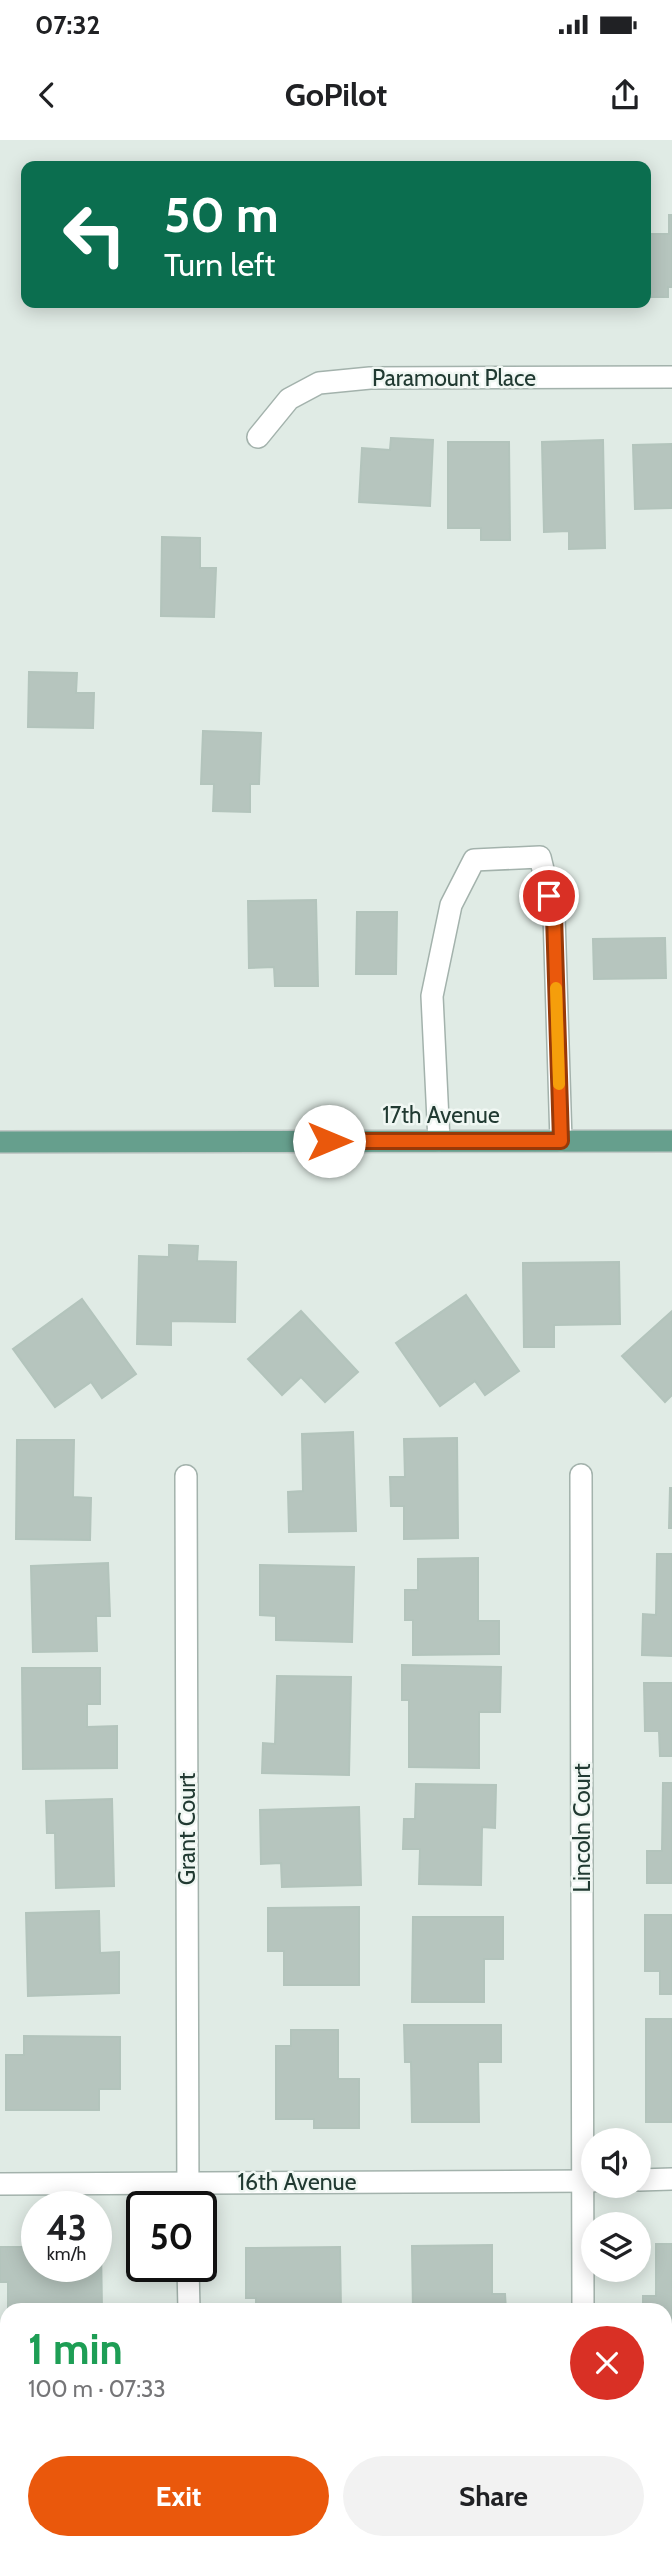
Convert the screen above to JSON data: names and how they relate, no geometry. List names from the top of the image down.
{
  "streets": {
    "main road": ["17th Avenue"],
    "street": [
      "Paramount Place",
      "Lincoln Court",
      "Grant Court",
      "16th Avenue"
    ]
  },
  "crossings": [
    ["Grant Court", "16th Avenue"]
  ],
  "page": {
    "status": "07:32",
    "header": "GoPilot",
    "turn": ["50 m", "Turn left"],
    "speed": "43 km/h",
    "limit": "50",
    "heading": ["1 min", "100 m · 07:33"],
    "buttons": ["Exit", "Share"]
  }
}
